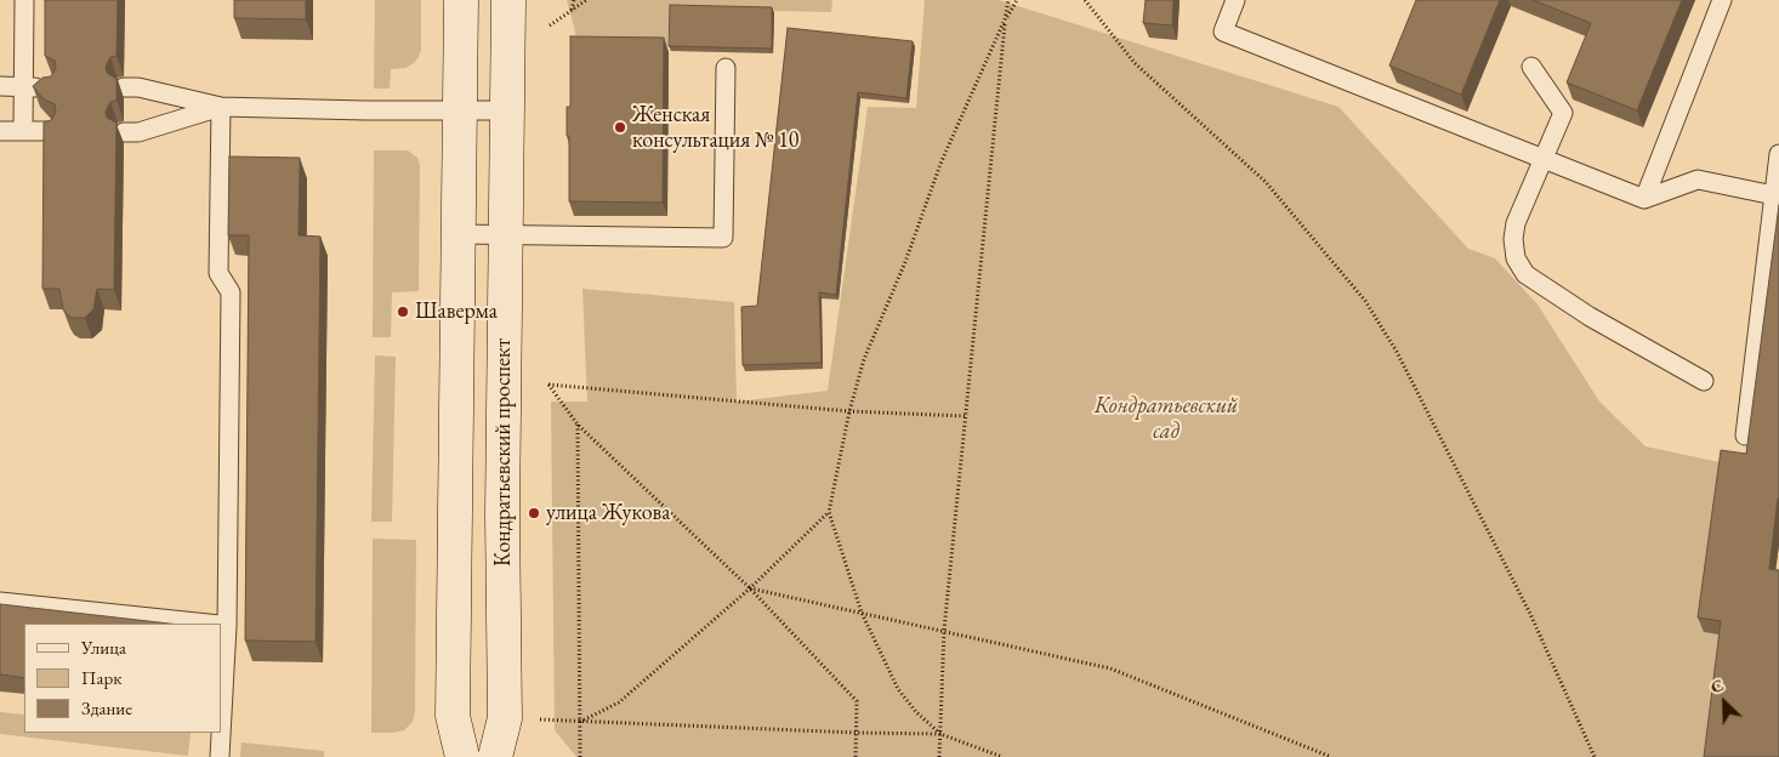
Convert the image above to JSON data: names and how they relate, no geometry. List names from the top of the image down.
{
  "streets": {
    "main road": ["Кондратьевский проспект"]
  },
  "parks": ["Кондратьевский сад"],
  "places": ["Женская консультация № 10", "Шаверма", "улица Жукова"],
  "legend": ["Улица", "Парк", "Здание"],
  "north": "top left"
}
